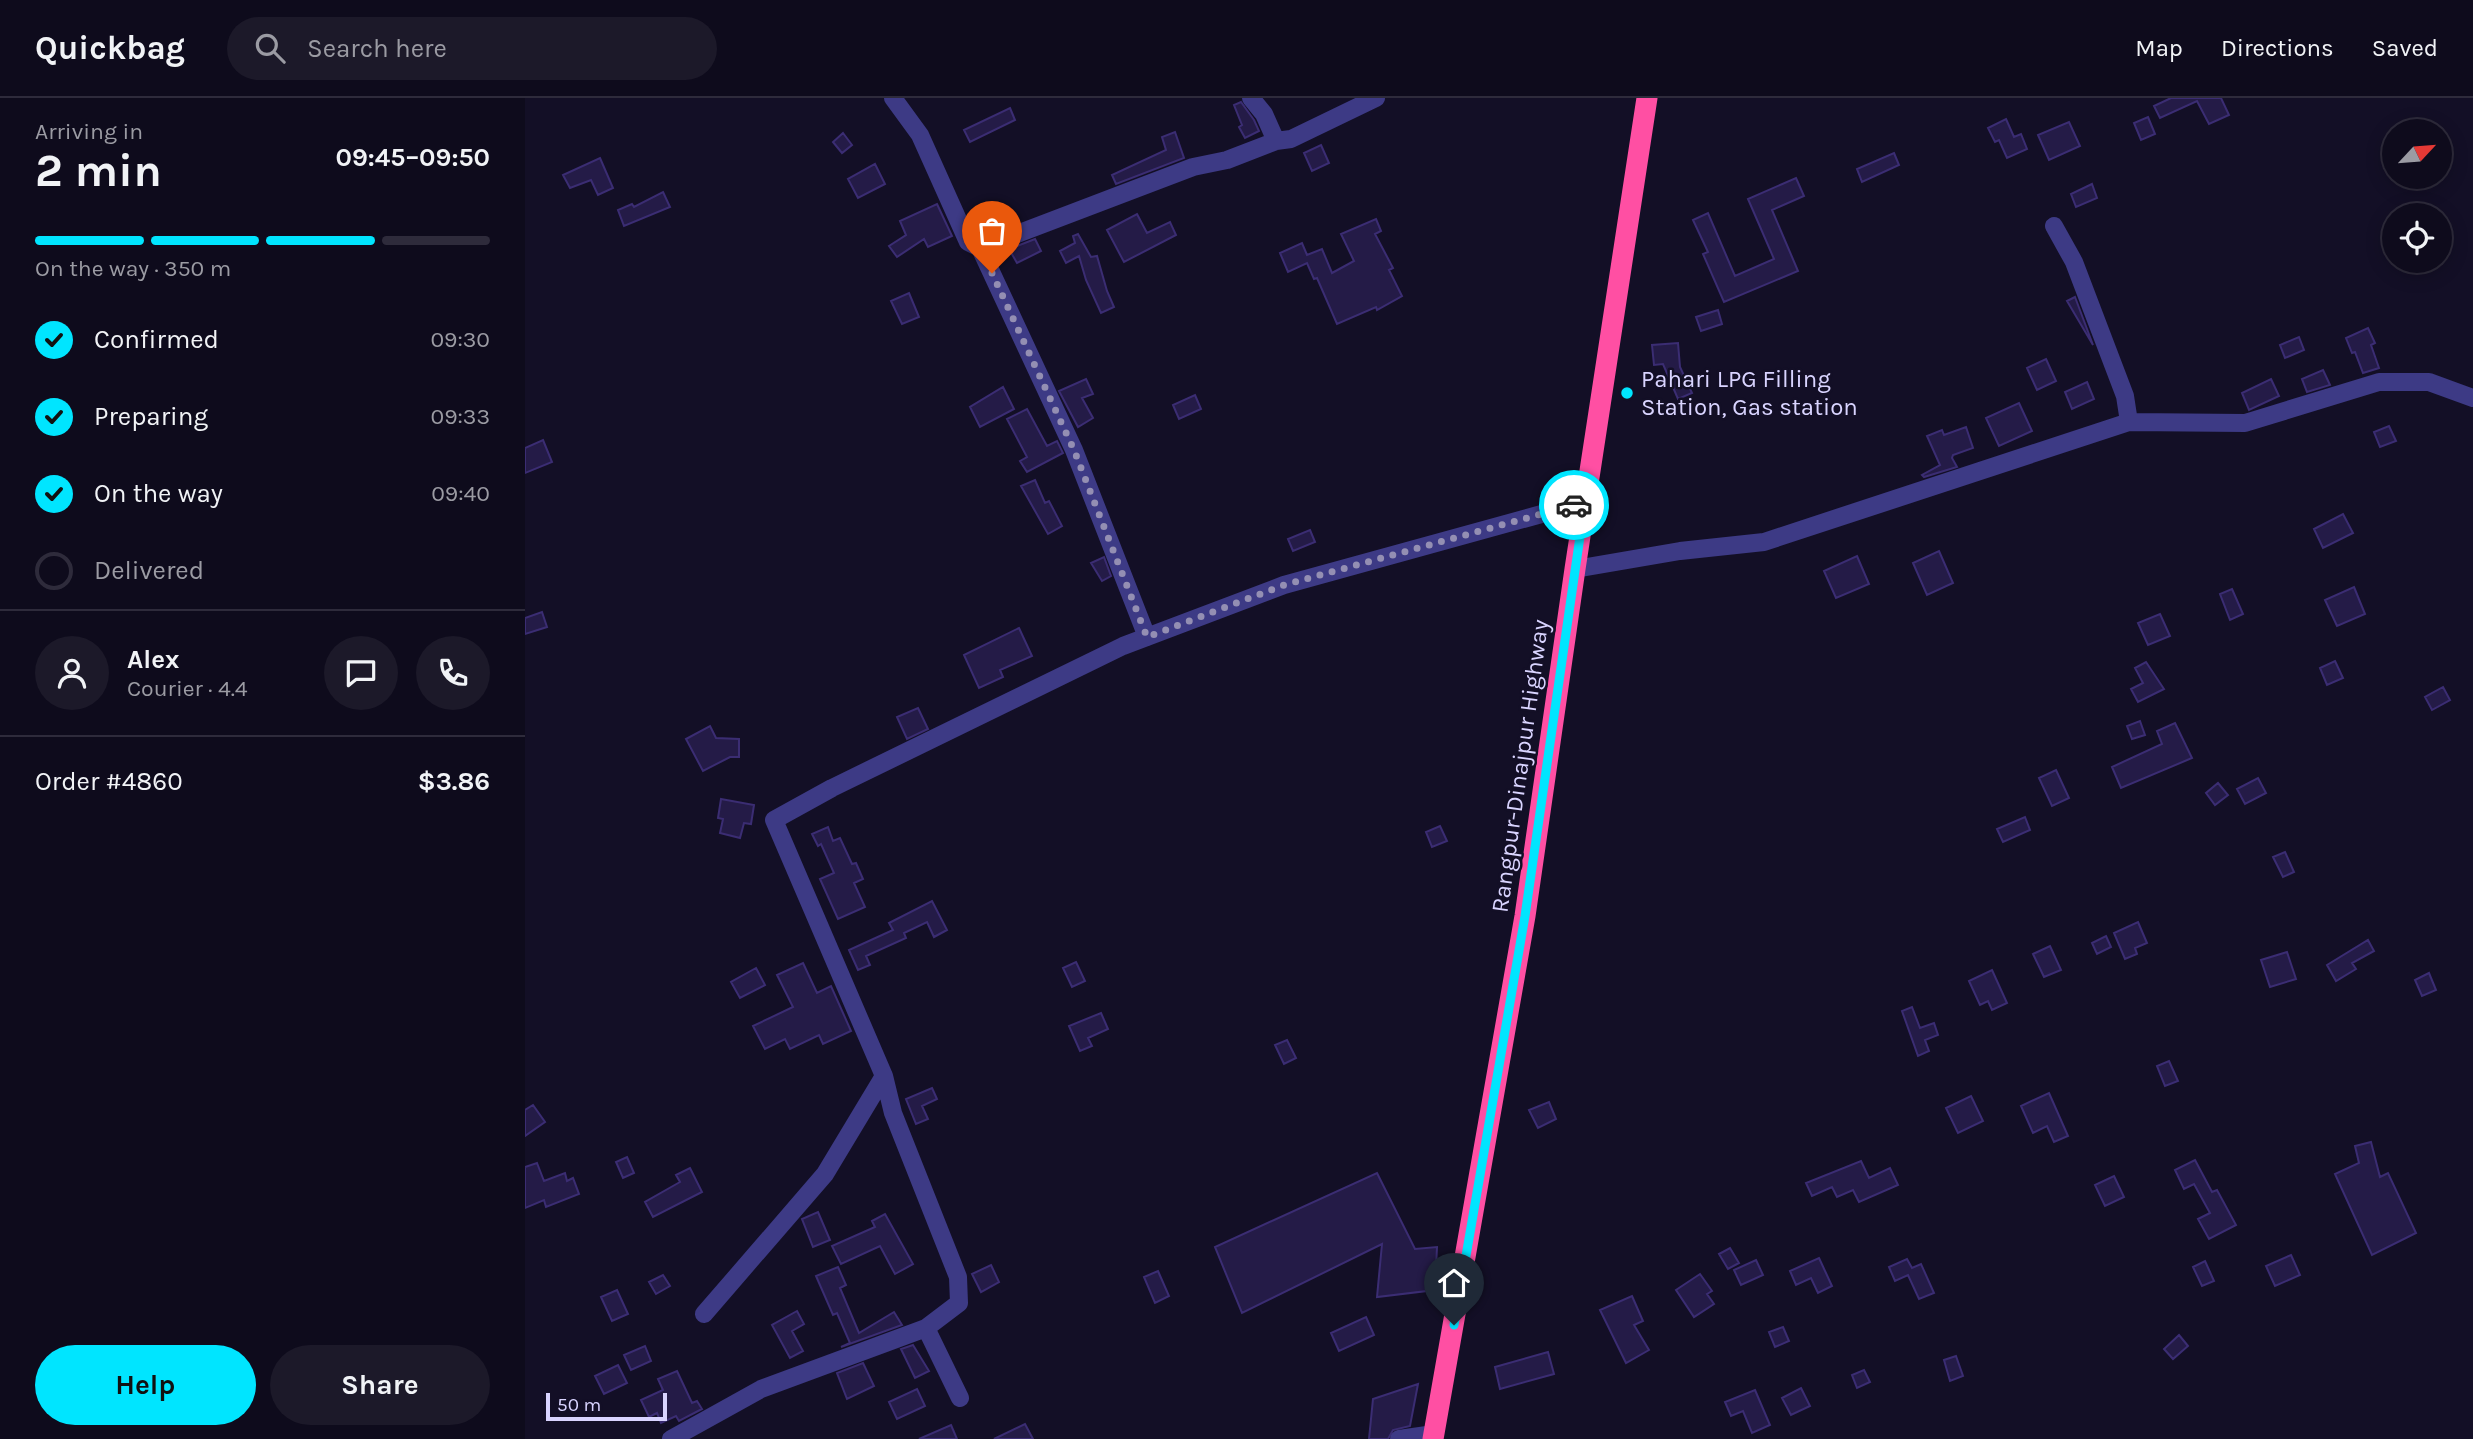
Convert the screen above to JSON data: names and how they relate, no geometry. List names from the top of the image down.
{
  "streets": {
    "highway": ["Rangpur-Dinajpur Highway"]
  },
  "places": ["Pahari LPG Filling Station, Gas station"],
  "scale_bar": "50 m",
  "north": "top right",
  "page": {
    "header": "Quickbag",
    "search": "Search here",
    "nav": ["Map", "Directions", "Saved"],
    "heading": ["2 min", "Arriving in", "09:45–09:50"],
    "panel": [
      "Alex",
      "Courier · 4.4",
      "Order #4860",
      "$3.86"
    ],
    "bar": "On the way · 350 m",
    "list": [
      ["Confirmed", "09:30"],
      ["Preparing", "09:33"],
      ["On the way", "09:40"],
      "Delivered"
    ],
    "buttons": ["Help", "Share"],
    "scale": "50 m"
  }
}
